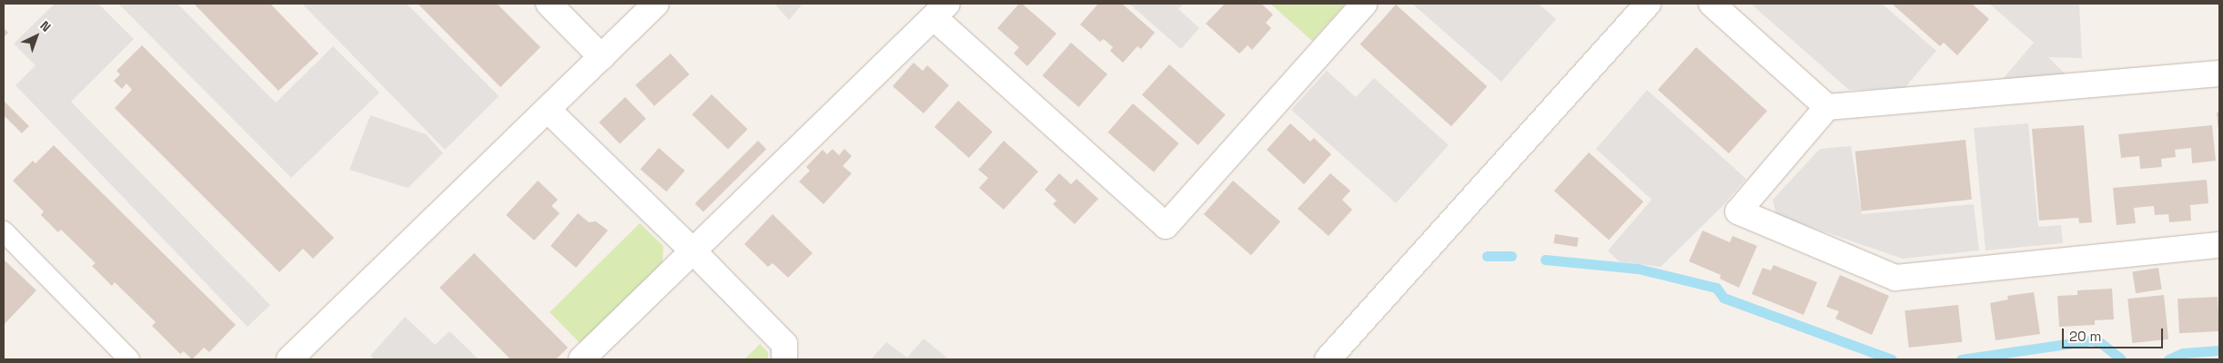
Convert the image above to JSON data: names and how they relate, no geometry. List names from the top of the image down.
{
  "scale_bar": "20 m",
  "north": "top right"
}
